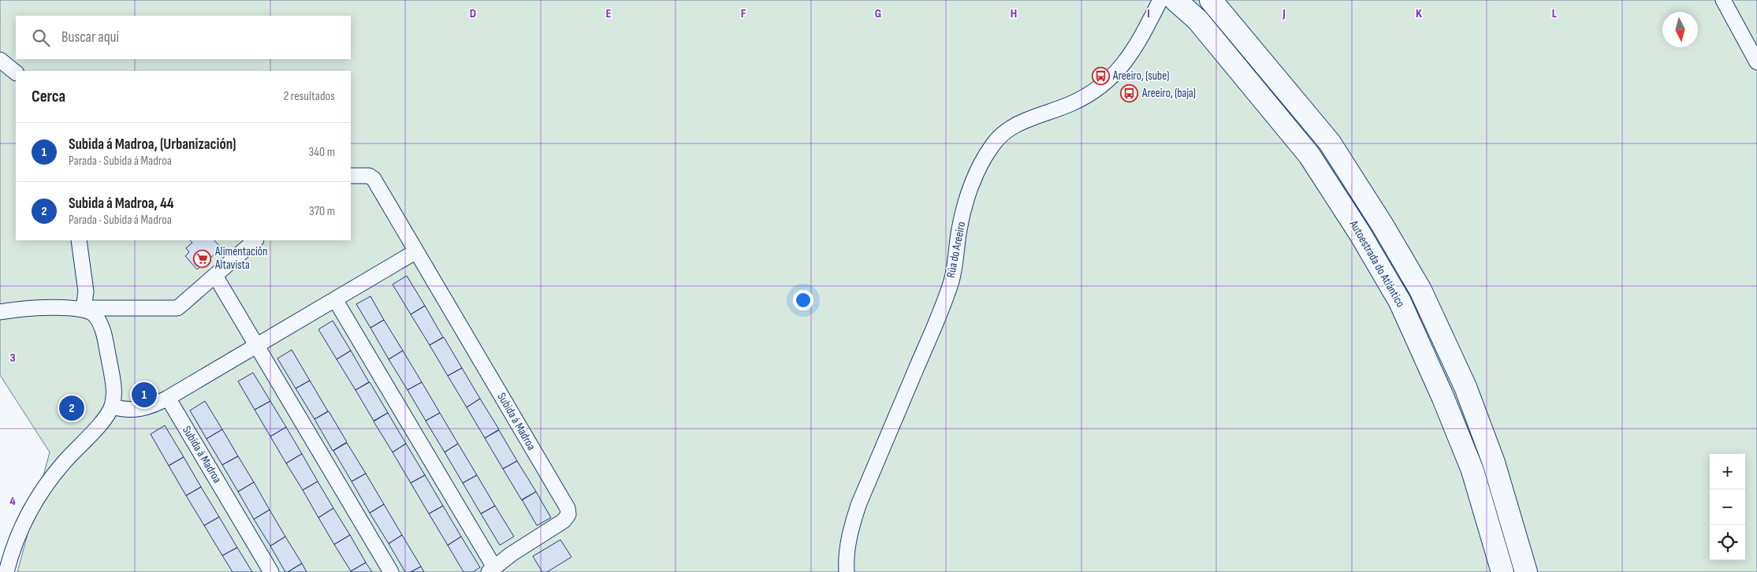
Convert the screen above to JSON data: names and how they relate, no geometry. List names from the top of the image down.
{
  "streets": {
    "highway": ["Autoestrada do Atlántico"],
    "street": ["Rúa do Areeiro", "Subida á Madroa"]
  },
  "places": {
    "bus stop": ["Areeiro, (sube)", "Areeiro, (baja)"],
    "supermarket": ["Alimentación Altavista"]
  },
  "north": "bottom",
  "page": {
    "search": "Buscar aquí",
    "heading": ["Cerca", "2 resultados"],
    "list": [
      {
        "mark": "1",
        "name": "Subida á Madroa, (Urbanización)",
        "note": "Parada · Subida á Madroa",
        "value": "340 m"
      },
      {
        "mark": "2",
        "name": "Subida á Madroa, 44",
        "note": "Parada · Subida á Madroa",
        "value": "370 m"
      }
    ],
    "pins": ["1", "2"],
    "map_buttons": ["+", "−"]
  },
  "grid": {
    "columns": [
      "D",
      "E",
      "F",
      "G",
      "H",
      "I",
      "J",
      "K",
      "L"
    ],
    "rows": ["3", "4"]
  }
}
